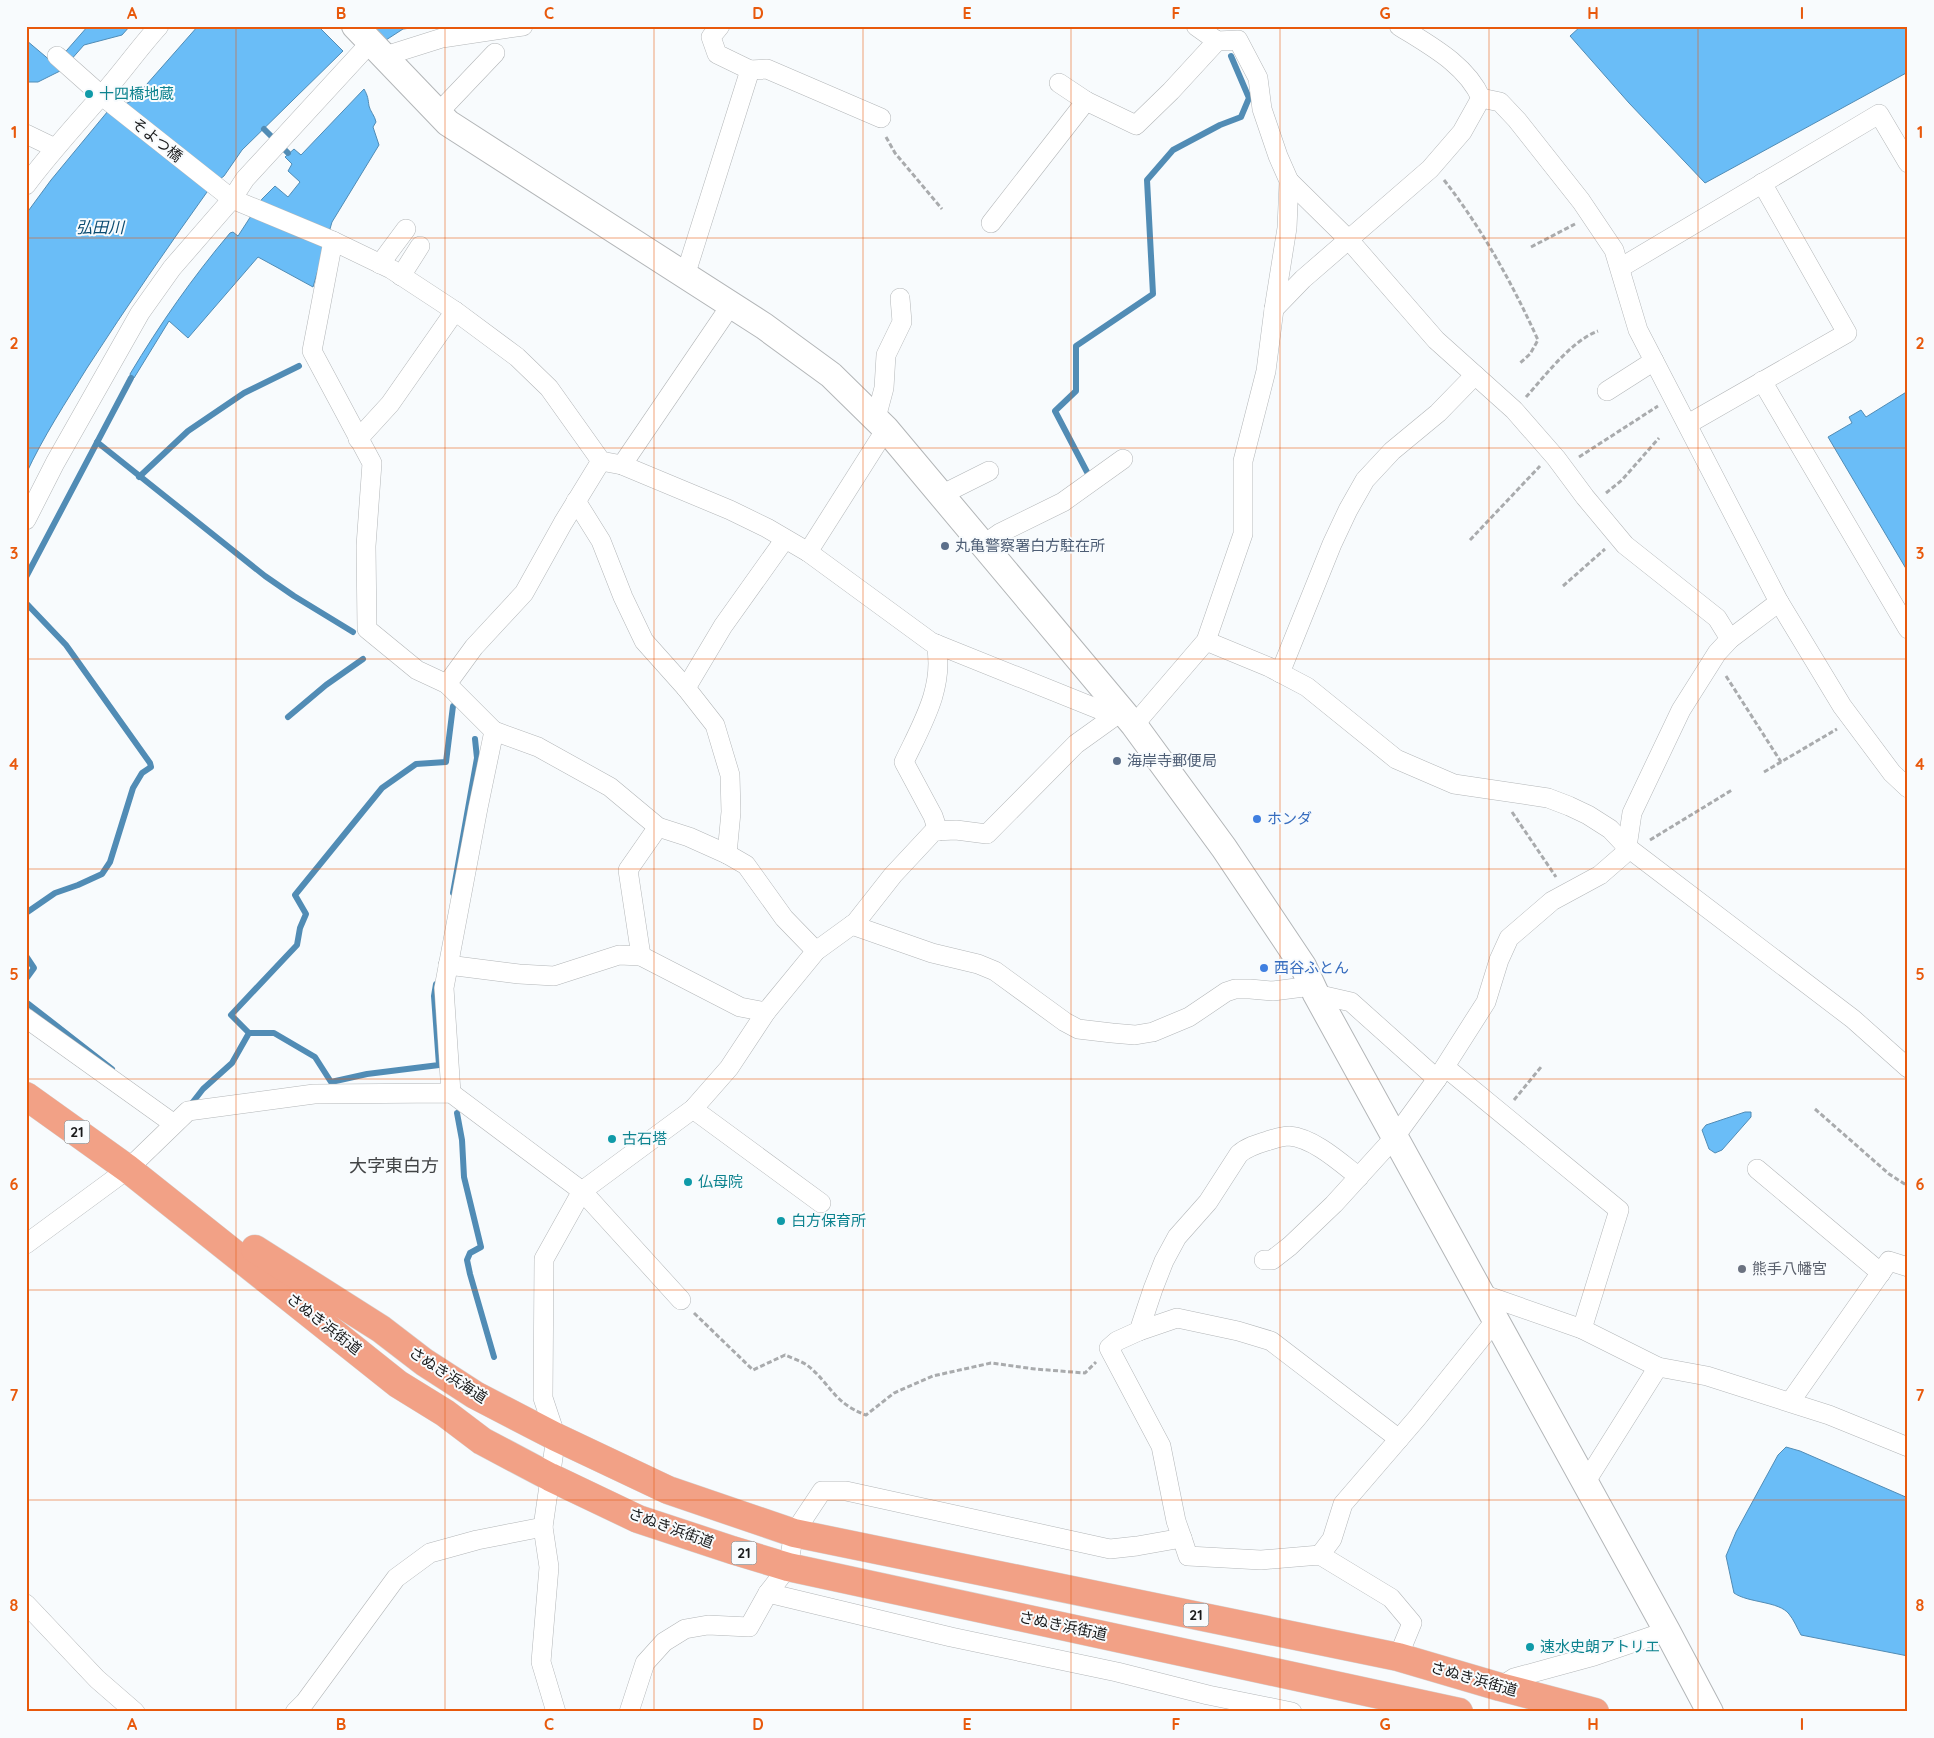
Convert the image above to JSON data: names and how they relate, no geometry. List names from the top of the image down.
{
  "streets": {
    "main road": ["21", "さぬき浜街道", "さぬき浜海道"],
    "street": ["そよつ橋"]
  },
  "crossings": [
    ["さぬき浜街道", "さぬき浜海道"]
  ],
  "districts": ["大字東白方"],
  "water": ["弘田川"],
  "places": [
    "十四橋地蔵",
    "丸亀警察署白方駐在所",
    "海岸寺郵便局",
    "ホンダ",
    "西谷ふとん",
    "古石塔",
    "仏母院",
    "白方保育所",
    "熊手八幡宮",
    "速水史朗アトリエ"
  ],
  "grid": {
    "columns": [
      "A",
      "B",
      "C",
      "D",
      "E",
      "F",
      "G",
      "H",
      "I"
    ],
    "rows": [
      "1",
      "2",
      "3",
      "4",
      "5",
      "6",
      "7",
      "8"
    ]
  }
}
